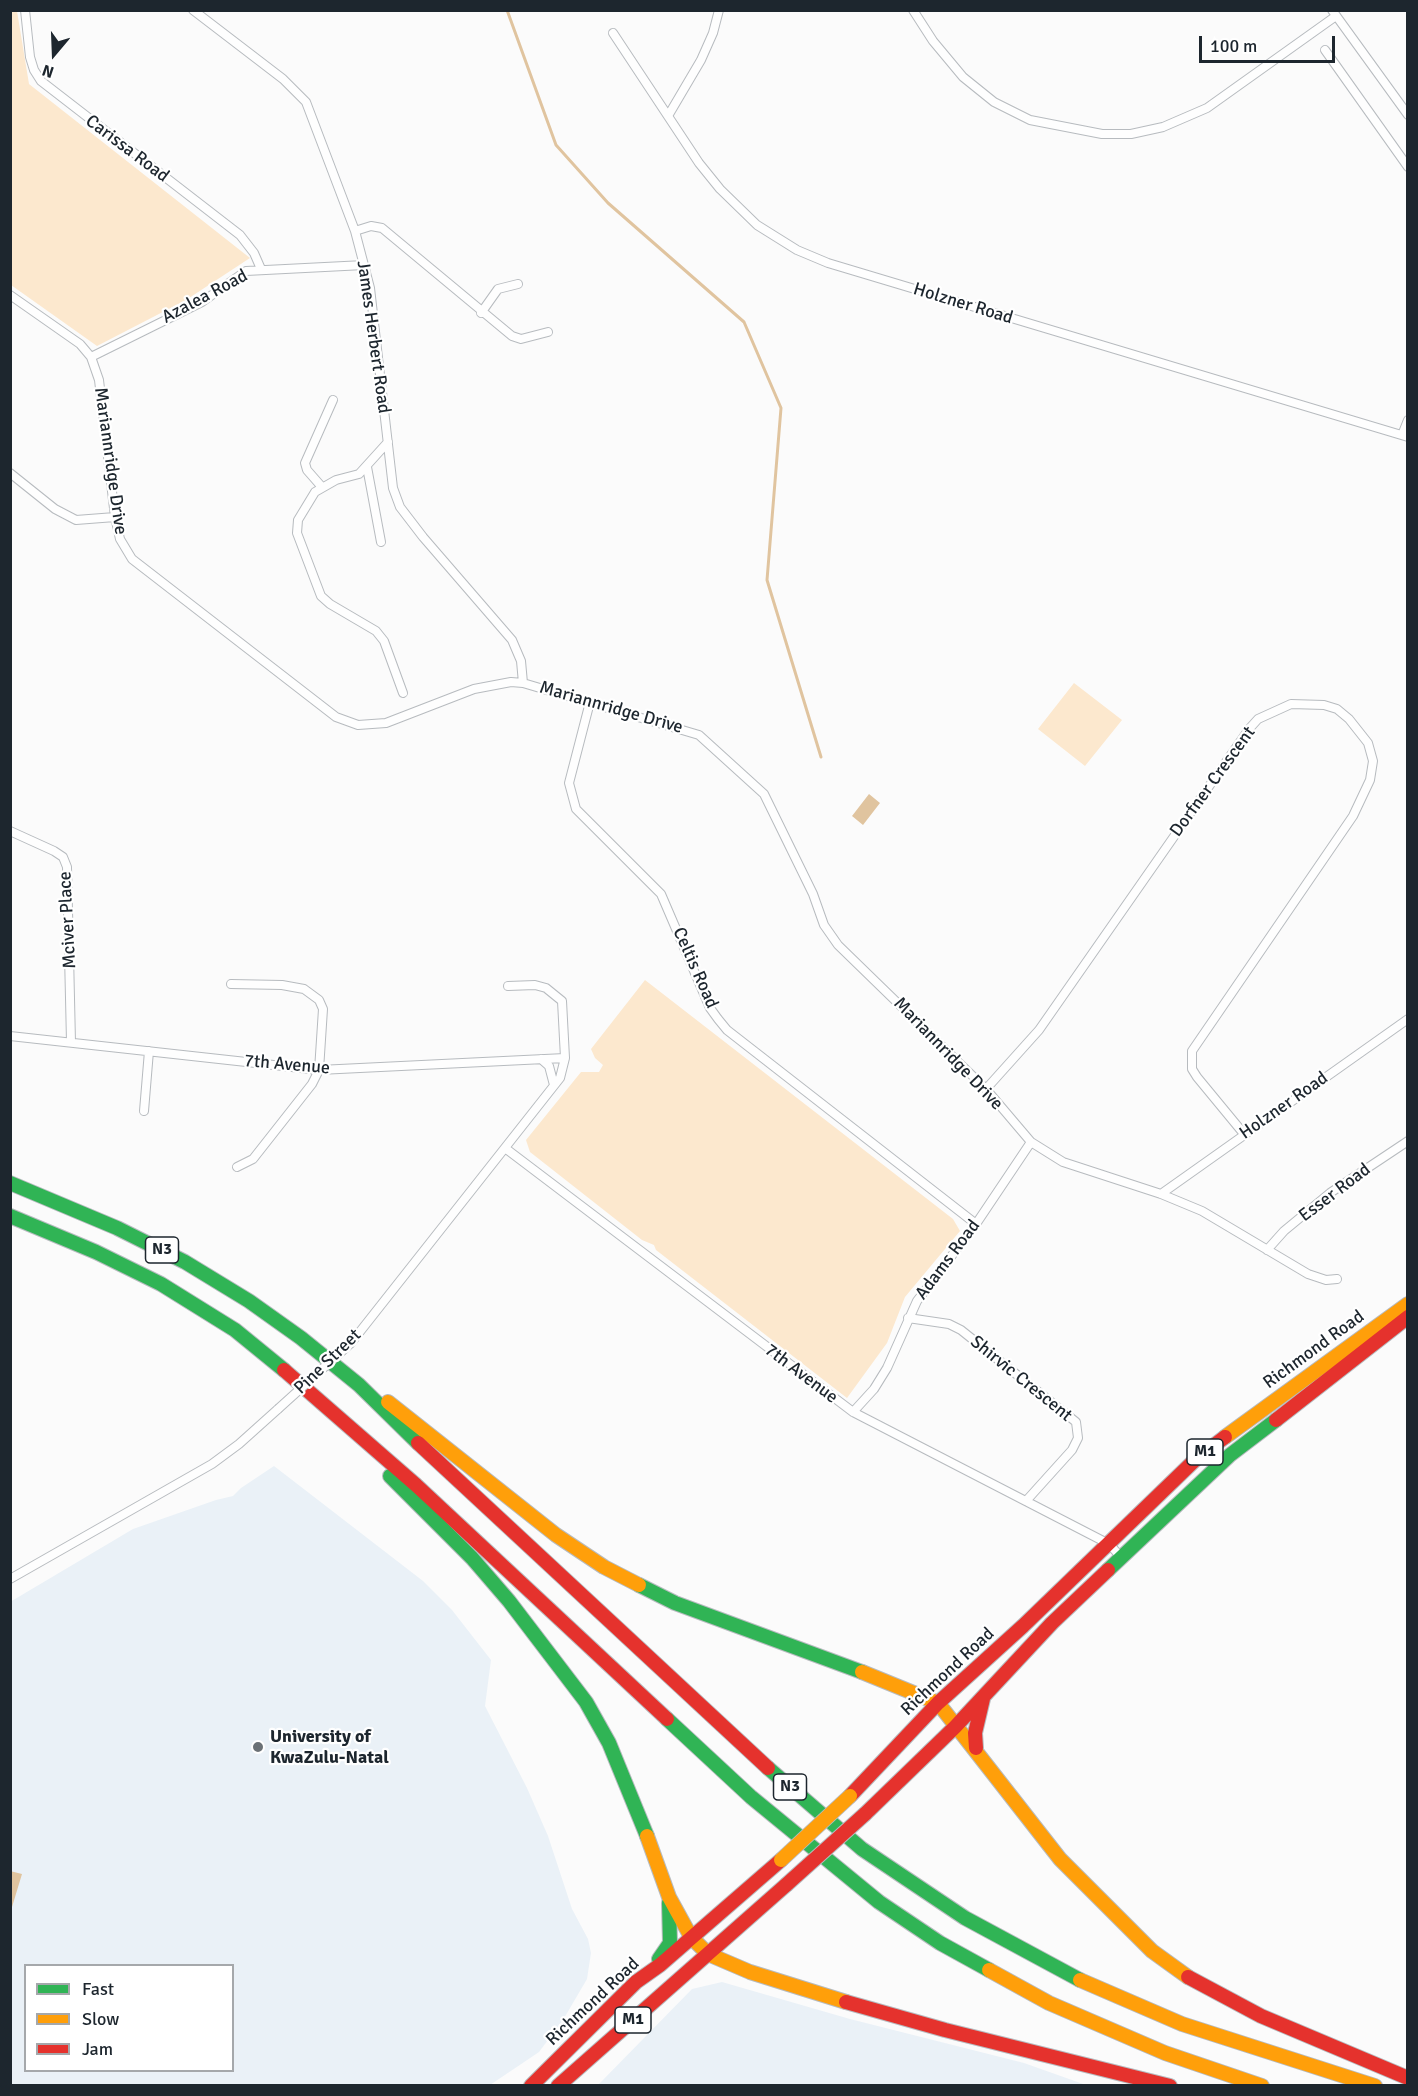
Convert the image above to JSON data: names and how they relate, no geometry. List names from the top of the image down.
{
  "streets": {
    "highway": ["N3", "Richmond Road", "M1"],
    "street": [
      "Carissa Road",
      "Azalea Road",
      "Holzner Road",
      "James Herbert Road",
      "Mariannridge Drive",
      "Dorfner Crescent",
      "Mciver Place",
      "Celtis Road",
      "7th Avenue",
      "Esser Road",
      "Adams Road",
      "Pine Street",
      "Shirvic Crescent"
    ]
  },
  "crossings": [
    ["Carissa Road", "Azalea Road"],
    ["Azalea Road", "James Herbert Road"],
    ["Azalea Road", "Mariannridge Drive"],
    ["Holzner Road", "Mariannridge Drive"],
    ["Holzner Road", "Dorfner Crescent"],
    ["James Herbert Road", "Mariannridge Drive"],
    ["Mariannridge Drive", "Dorfner Crescent"],
    ["Mariannridge Drive", "Celtis Road"],
    ["Mariannridge Drive", "Esser Road"],
    ["Mariannridge Drive", "Adams Road"],
    ["Mciver Place", "7th Avenue"],
    ["Celtis Road", "Adams Road"],
    ["7th Avenue", "Adams Road"],
    ["7th Avenue", "Richmond Road"],
    ["7th Avenue", "Pine Street"],
    ["7th Avenue", "Shirvic Crescent"],
    ["Adams Road", "Shirvic Crescent"]
  ],
  "places": ["University of KwaZulu-Natal"],
  "legend": ["Fast", "Slow", "Jam"],
  "scale_bar": "100 m",
  "north": "bottom"
}
